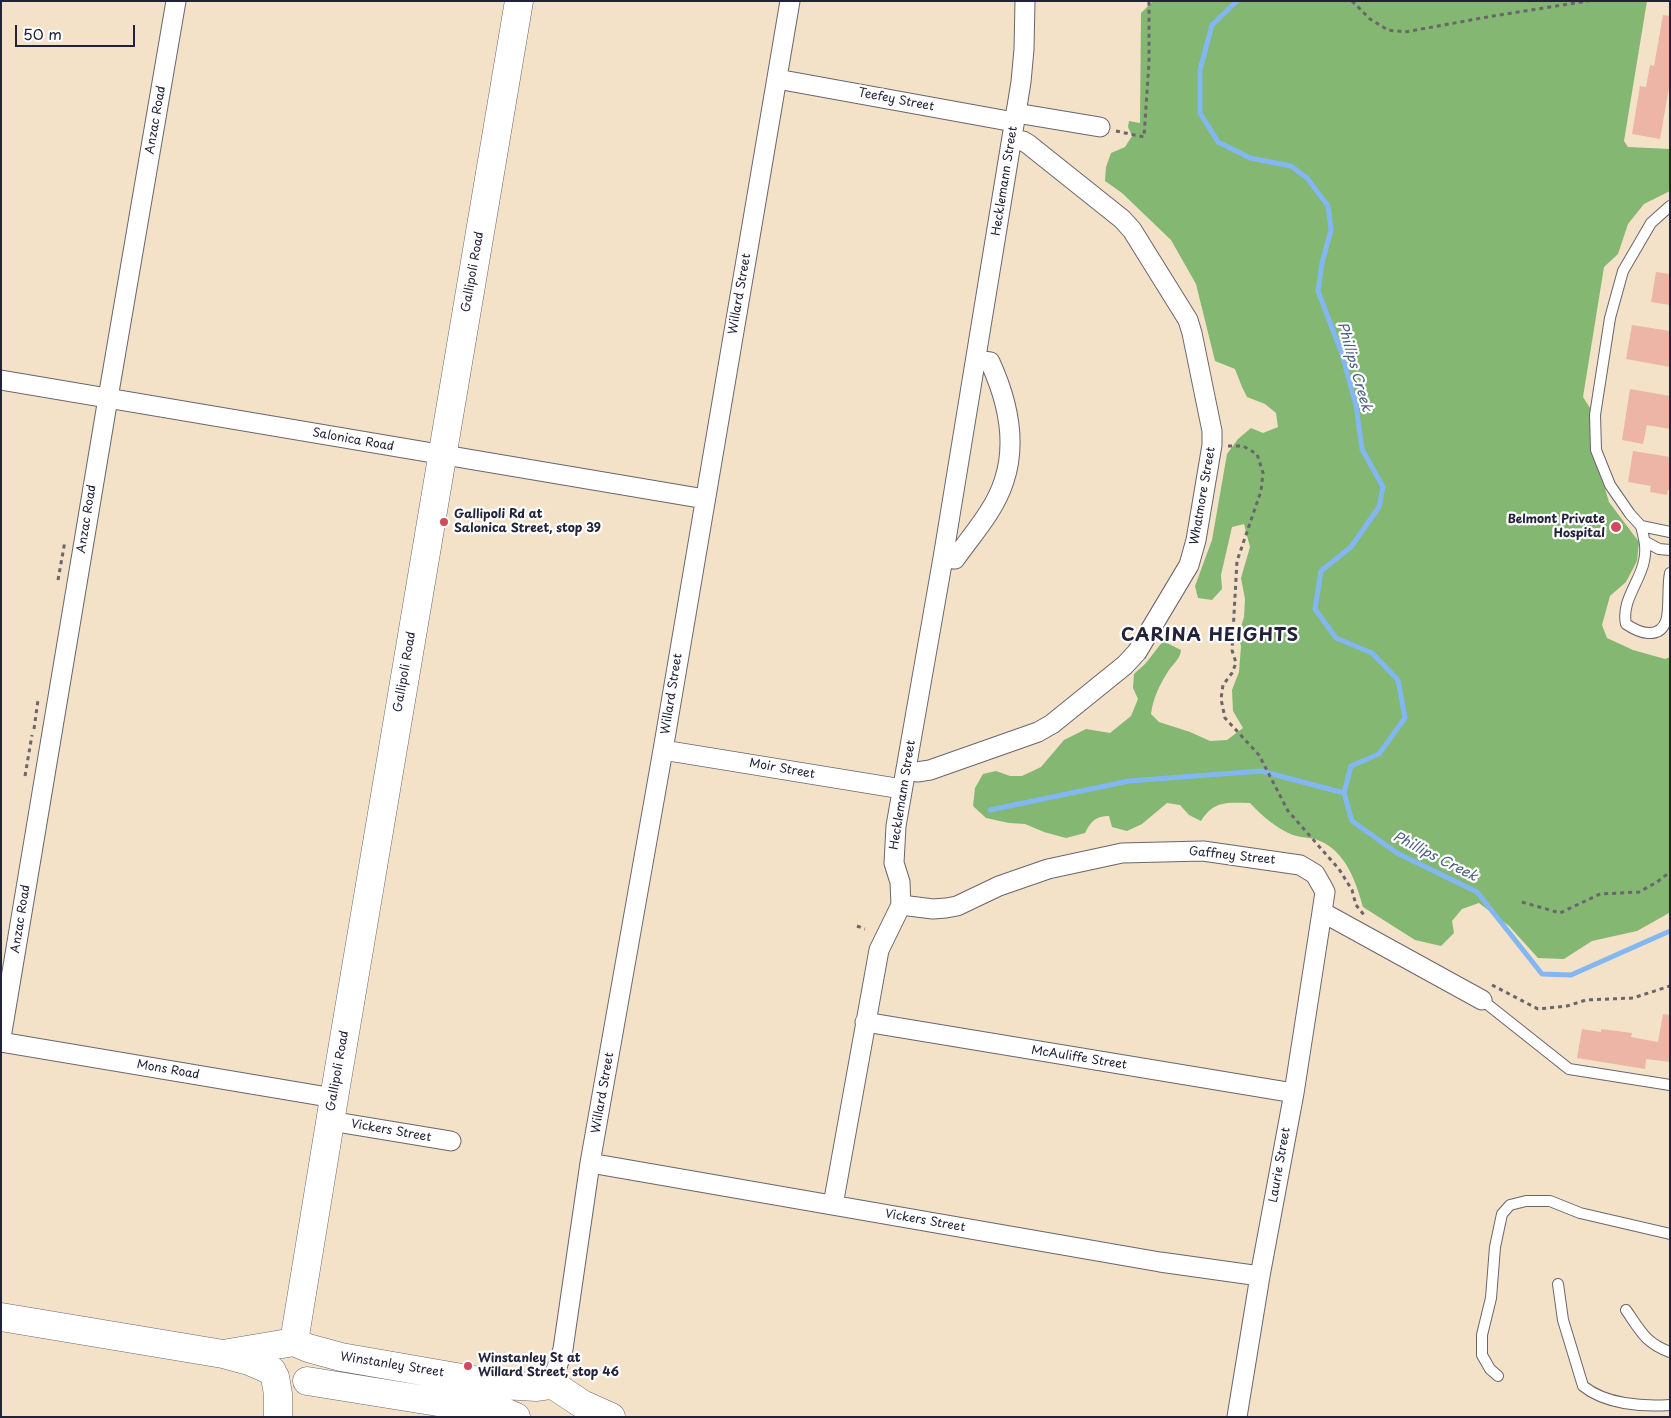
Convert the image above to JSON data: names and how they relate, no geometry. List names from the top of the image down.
{
  "streets": {
    "street": [
      "Teefey Street",
      "Anzac Road",
      "Hecklemann Street",
      "Gallipoli Road",
      "Willard Street",
      "Salonica Road",
      "Whatmore Street",
      "Moir Street",
      "Gaffney Street",
      "McAuliffe Street",
      "Mons Road",
      "Vickers Street",
      "Laurie Street",
      "Winstanley Street"
    ]
  },
  "crossings": [
    ["Teefey Street", "Hecklemann Street"],
    ["Teefey Street", "Willard Street"],
    ["Teefey Street", "Whatmore Street"],
    ["Anzac Road", "Salonica Road"],
    ["Hecklemann Street", "Whatmore Street"],
    ["Hecklemann Street", "Moir Street"],
    ["Hecklemann Street", "Gaffney Street"],
    ["Gallipoli Road", "Salonica Road"],
    ["Gallipoli Road", "Mons Road"],
    ["Gallipoli Road", "Vickers Street"],
    ["Gallipoli Road", "Winstanley Street"],
    ["Willard Street", "Salonica Road"],
    ["Willard Street", "Moir Street"],
    ["Willard Street", "Vickers Street"],
    ["Willard Street", "Winstanley Street"],
    ["Gaffney Street", "Laurie Street"],
    ["McAuliffe Street", "Laurie Street"],
    ["Mons Road", "Vickers Street"],
    ["Vickers Street", "Laurie Street"]
  ],
  "districts": ["CARINA HEIGHTS"],
  "water": ["Phillips Creek"],
  "places": ["Gallipoli Rd at Salonica Street, stop 39", "Belmont Private Hospital", "Winstanley St at Willard Street, stop 46"],
  "scale_bar": "50 m"
}
